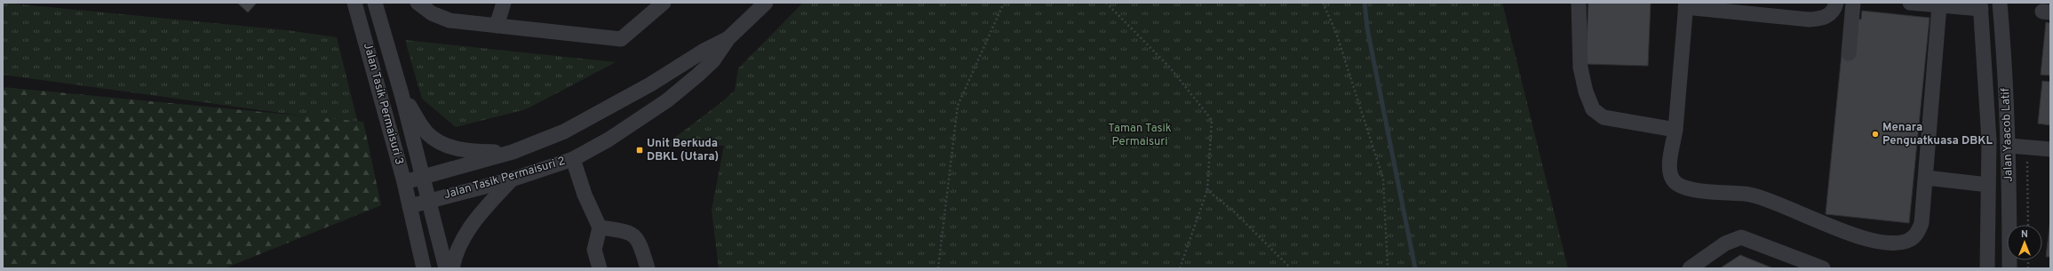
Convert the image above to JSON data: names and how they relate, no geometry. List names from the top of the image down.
{
  "streets": {
    "street": ["Jalan Tasik Permaisuri 3", "Jalan Yaacob Latif", "Jalan Tasik Permaisuri 2"]
  },
  "crossings": [
    ["Jalan Tasik Permaisuri 3", "Jalan Tasik Permaisuri 2"]
  ],
  "parks": ["Taman Tasik Permaisuri"],
  "places": {
    "other": ["Menara Penguatkuasa DBKL"],
    "transit": ["Unit Berkuda DBKL (Utara)"]
  },
  "north": "top"
}
